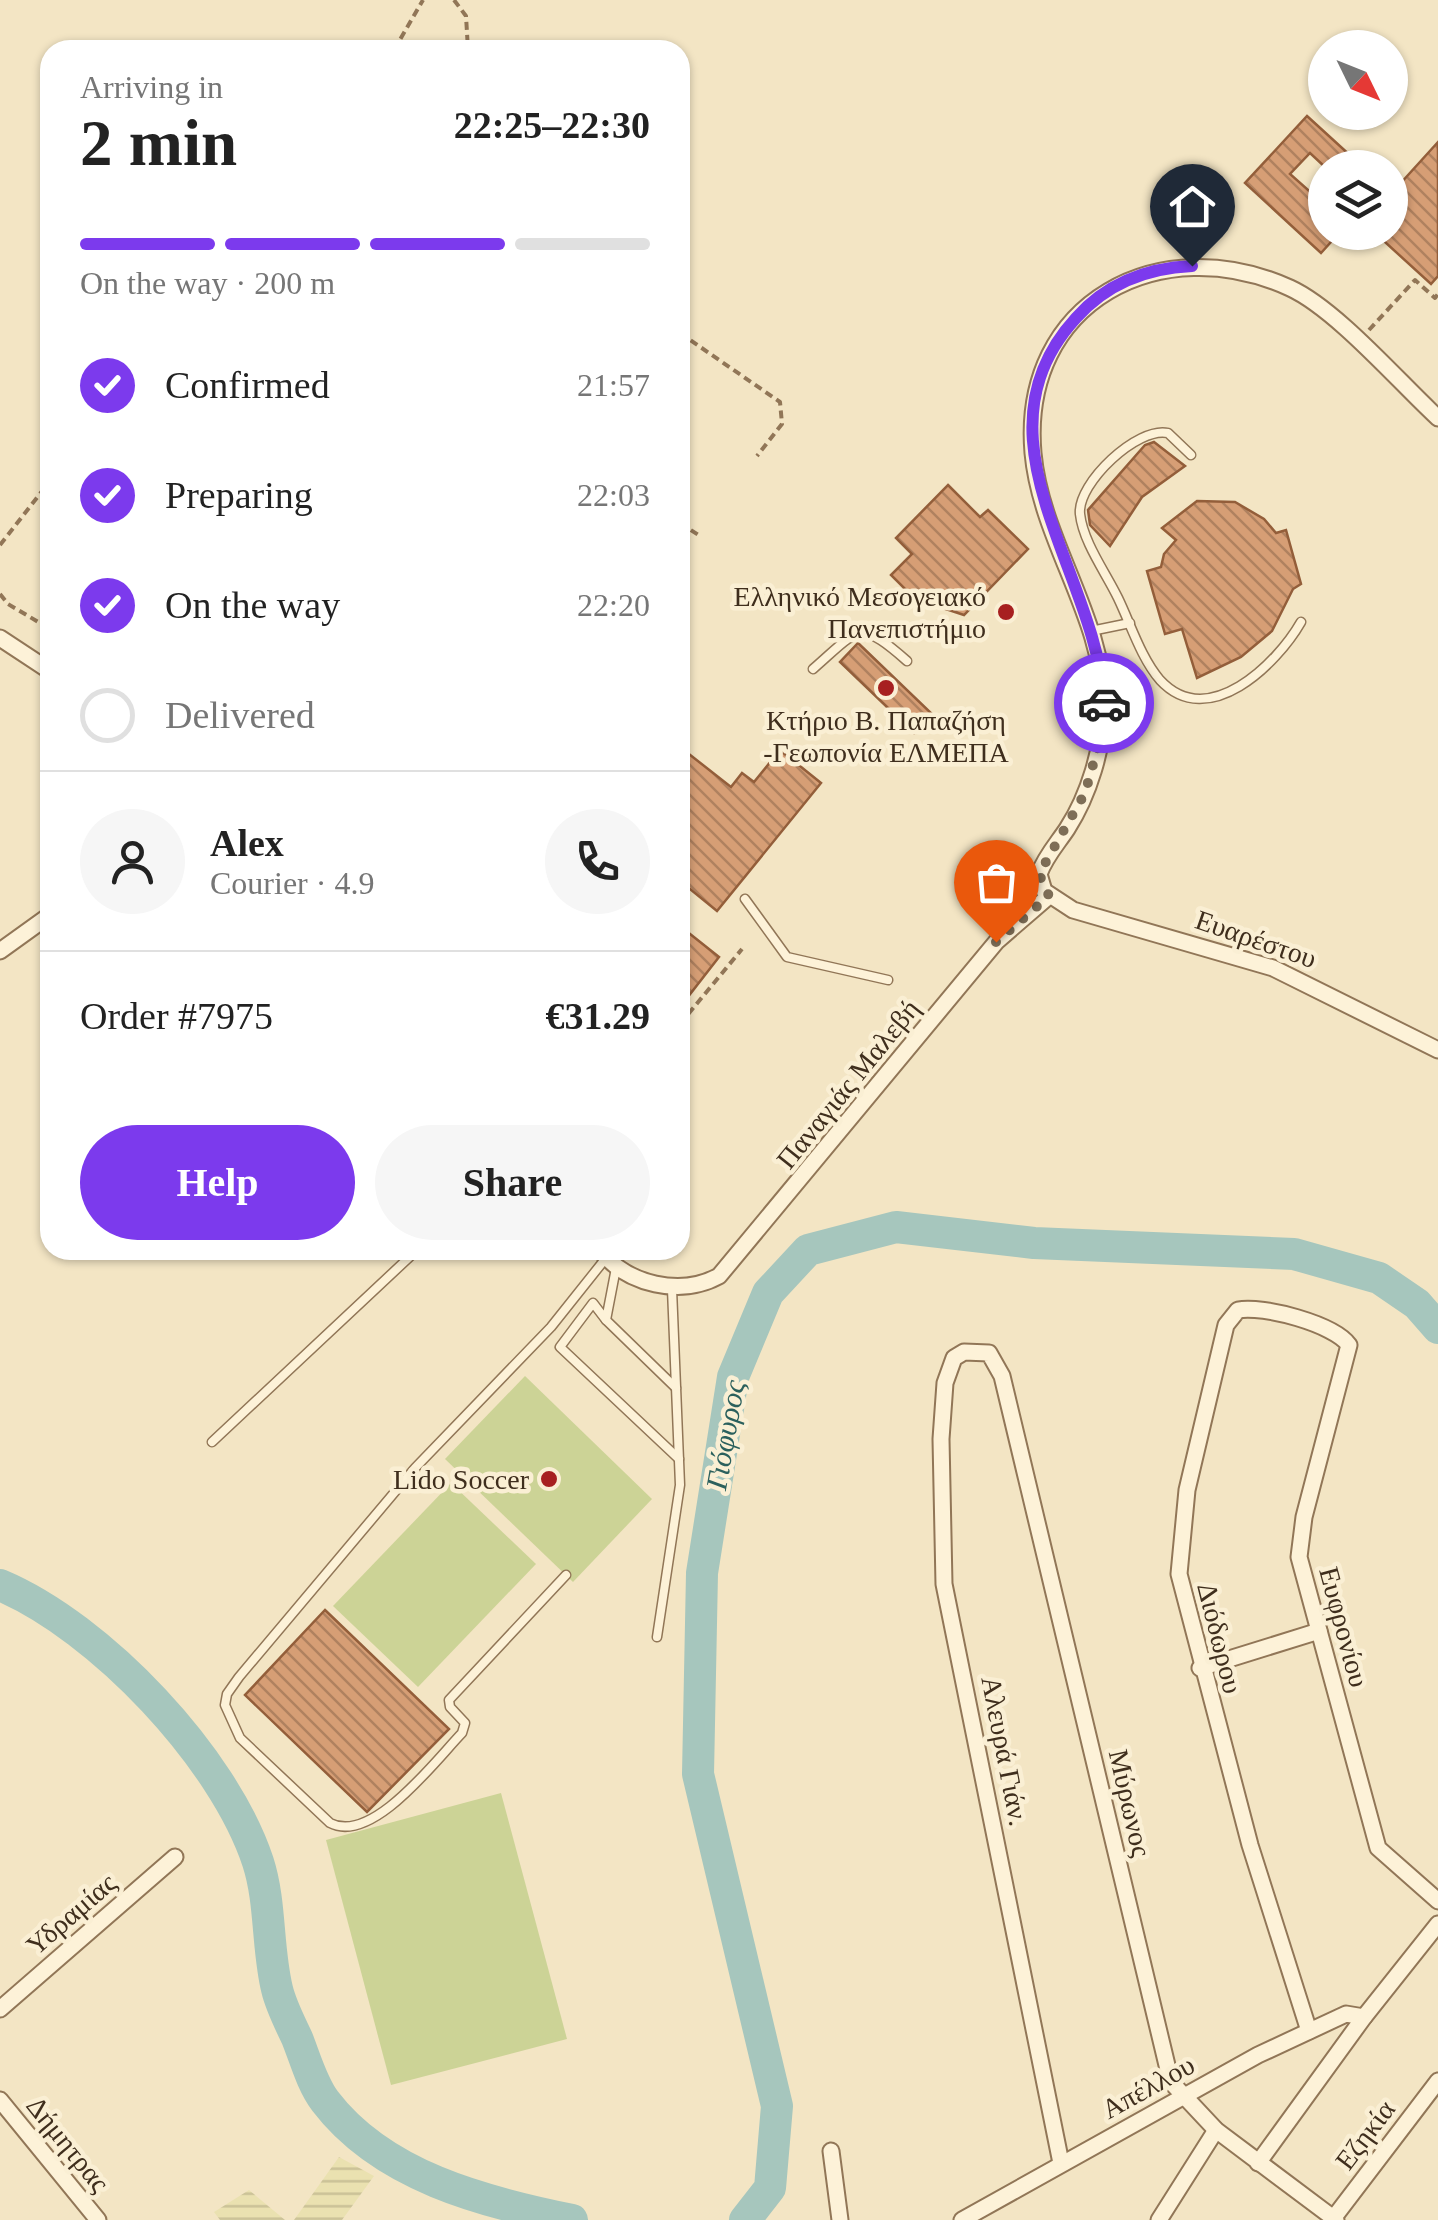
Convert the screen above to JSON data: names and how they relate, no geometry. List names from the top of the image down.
{
  "streets": {
    "street": [
      "Ευαρέστου",
      "Παναγιάς Μαλεβή",
      "Ευφρονίου",
      "Διόδωρου",
      "Αλευρά Γιάν.",
      "Μύρωνος",
      "Υδραμίας",
      "Απέλλου",
      "Εζηκία",
      "Δήμητρας"
    ]
  },
  "crossings": [
    ["Ευαρέστου", "Παναγιάς Μαλεβή"],
    ["Ευφρονίου", "Διόδωρου"],
    ["Διόδωρου", "Απέλλου"],
    ["Αλευρά Γιάν.", "Μύρωνος"],
    ["Αλευρά Γιάν.", "Απέλλου"],
    ["Μύρωνος", "Απέλλου"],
    ["Μύρωνος", "Εζηκία"]
  ],
  "water": ["Γιόφυρος"],
  "places": ["Ελληνικό Μεσογειακό Πανεπιστήμιο", "Κτήριο Β. Παπαζήση -Γεωπονία ΕΛΜΕΠΑ", "Lido Soccer"],
  "north": "bottom right",
  "page": {
    "heading": ["2 min", "Arriving in", "22:25–22:30"],
    "panel": [
      "Alex",
      "Courier · 4.9",
      "Order #7975",
      "€31.29"
    ],
    "bar": "On the way · 200 m",
    "list": [
      ["Confirmed", "21:57"],
      ["Preparing", "22:03"],
      ["On the way", "22:20"],
      "Delivered"
    ],
    "buttons": ["Help", "Share"]
  }
}
